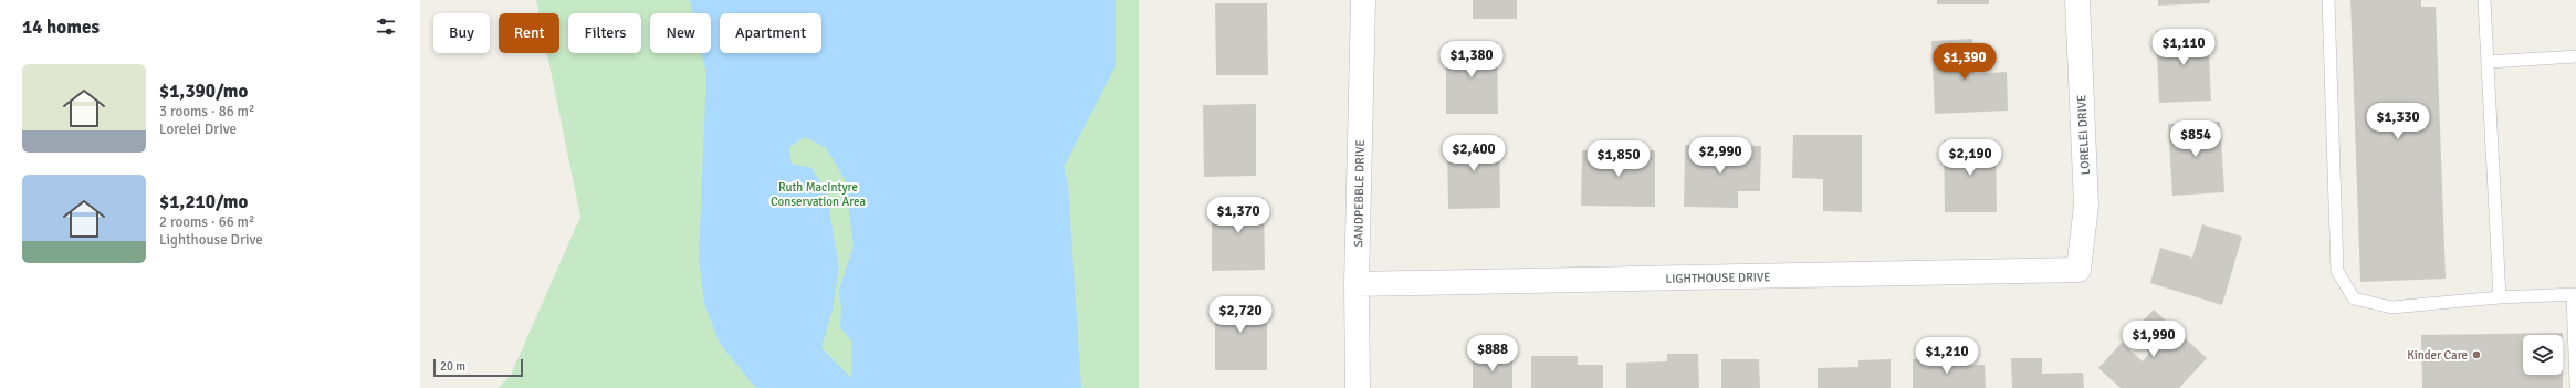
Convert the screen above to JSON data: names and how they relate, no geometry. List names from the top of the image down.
{
  "streets": {
    "street": ["LORELEI DRIVE", "SANDPEBBLE DRIVE", "LIGHTHOUSE DRIVE"]
  },
  "crossings": [
    ["LORELEI DRIVE", "LIGHTHOUSE DRIVE"],
    ["SANDPEBBLE DRIVE", "LIGHTHOUSE DRIVE"]
  ],
  "parks": ["Ruth MacIntyre Conservation Area"],
  "places": ["Kinder Care"],
  "scale_bar": "20 m",
  "page": {
    "heading": "14 homes",
    "chip": [
      "Buy",
      "Rent",
      "Filters",
      "New",
      "Apartment"
    ],
    "price": [
      "$1,110",
      "$1,380",
      "$1,390",
      "$1,330",
      "$854",
      "$2,400",
      "$2,990",
      "$2,190",
      "$1,850",
      "$1,370",
      "$2,720",
      "$1,990",
      "$888",
      "$1,210"
    ],
    "list": [
      {
        "name": "$1,390/mo",
        "note": "3 rooms · 86 m² · Lorelei Drive"
      },
      {
        "name": "$1,210/mo",
        "note": "2 rooms · 66 m² · Lighthouse Drive"
      }
    ],
    "scale": "20 m"
  }
}
